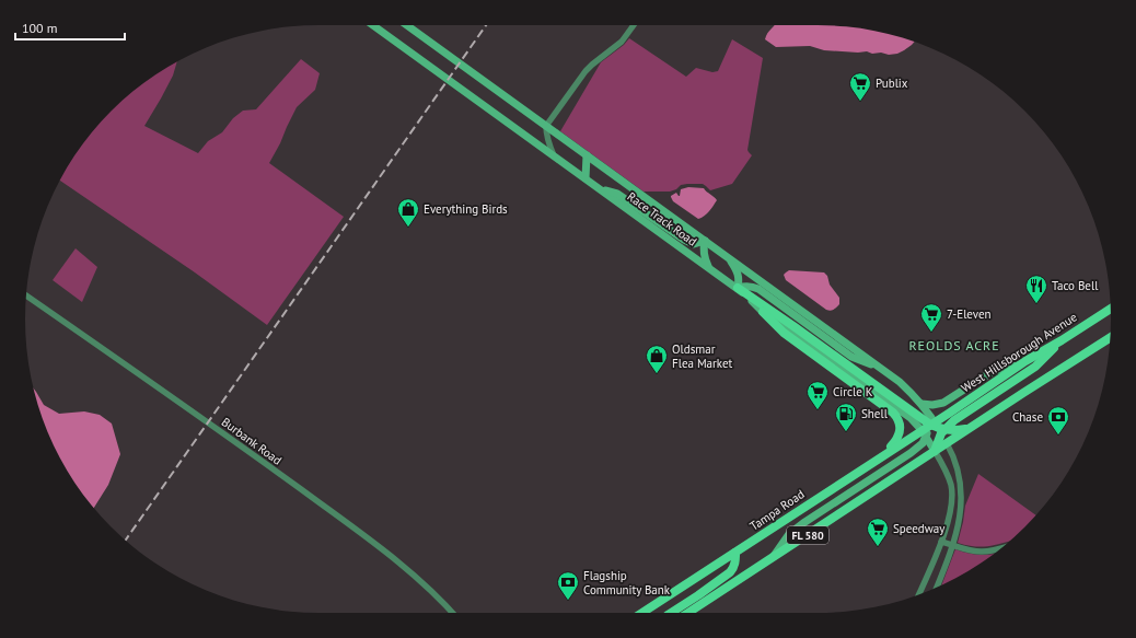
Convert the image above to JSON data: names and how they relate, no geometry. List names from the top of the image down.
{
  "streets": {
    "main road": [
      "Race Track Road",
      "West Hillsborough Avenue",
      "Tampa Road",
      "FL 580"
    ],
    "street": ["Burbank Road"]
  },
  "crossings": [
    ["Race Track Road", "West Hillsborough Avenue"],
    ["Race Track Road", "Tampa Road"],
    ["Race Track Road", "FL 580"],
    ["West Hillsborough Avenue", "Tampa Road"]
  ],
  "districts": ["REOLDS ACRE"],
  "places": {
    "supermarket": [
      "Publix",
      "7-Eleven",
      "Circle K",
      "Speedway"
    ],
    "shop": ["Everything Birds", "Oldsmar Flea Market"],
    "restaurant": ["Taco Bell"],
    "fuel station": ["Shell"],
    "bank": ["Chase", "Flagship Community Bank"]
  },
  "scale_bar": "100 m"
}
